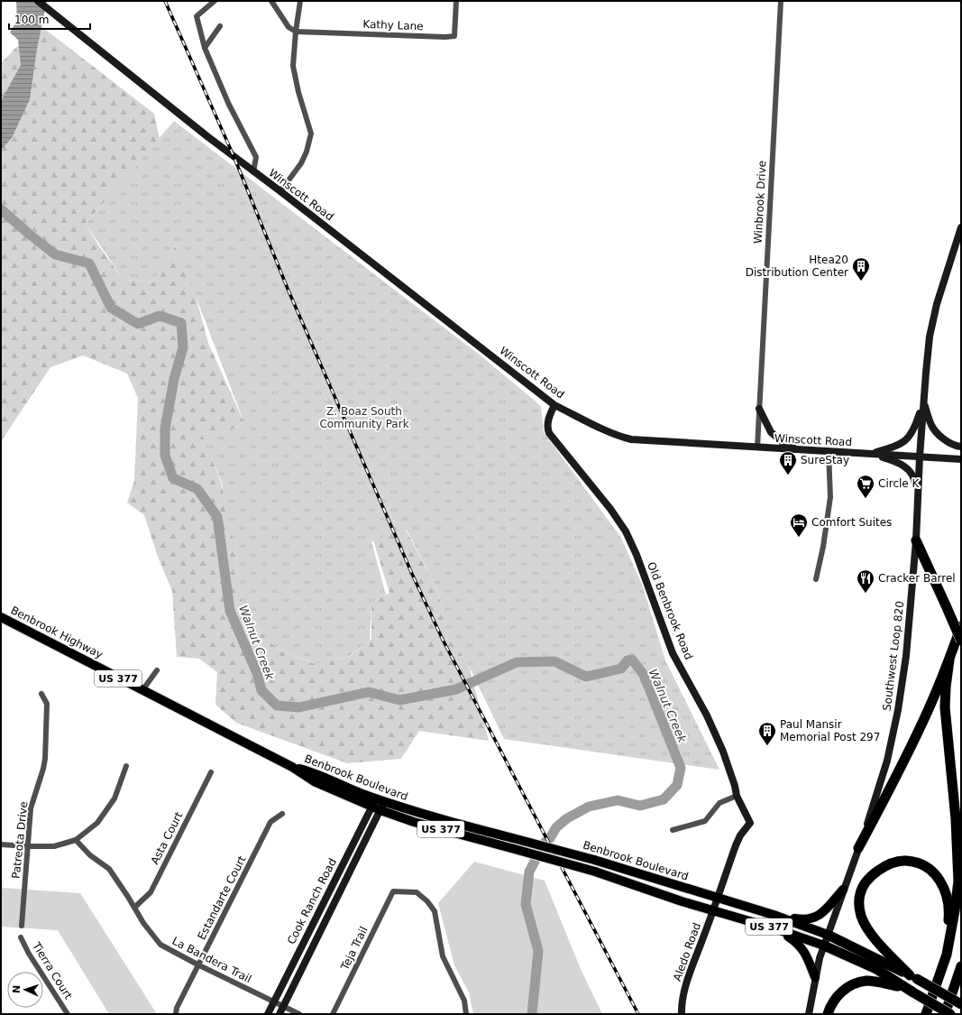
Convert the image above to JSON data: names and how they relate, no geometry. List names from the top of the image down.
{
  "streets": {
    "highway": ["US 377", "Benbrook Boulevard"],
    "main road": [
      "Winscott Road",
      "Old Benbrook Road",
      "Benbrook Highway",
      "Southwest Loop 820",
      "Cook Ranch Road",
      "Aledo Road"
    ],
    "street": [
      "Kathy Lane",
      "Winbrook Drive",
      "Asta Court",
      "Patreota Drive",
      "Estandarte Court",
      "Teja Trail",
      "La Bandera Trail",
      "Tierra Court"
    ]
  },
  "crossings": [
    ["Winscott Road", "Winbrook Drive"],
    ["Winscott Road", "Old Benbrook Road"],
    ["Winscott Road", "Southwest Loop 820"],
    ["Old Benbrook Road", "Benbrook Boulevard"],
    ["Old Benbrook Road", "Aledo Road"],
    ["Benbrook Highway", "Benbrook Boulevard"],
    ["Southwest Loop 820", "Benbrook Boulevard"],
    ["Benbrook Boulevard", "Cook Ranch Road"],
    ["Benbrook Boulevard", "Aledo Road"],
    ["Asta Court", "La Bandera Trail"],
    ["Estandarte Court", "La Bandera Trail"],
    ["Cook Ranch Road", "La Bandera Trail"]
  ],
  "water": ["Walnut Creek"],
  "parks": ["Z. Boaz South Community Park"],
  "places": {
    "building": ["Htea20 Distribution Center", "SureStay", "Paul Mansir Memorial Post 297"],
    "supermarket": ["Circle K"],
    "hotel": ["Comfort Suites"],
    "restaurant": ["Cracker Barrel"]
  },
  "scale_bar": "100 m",
  "north": "left"
}
